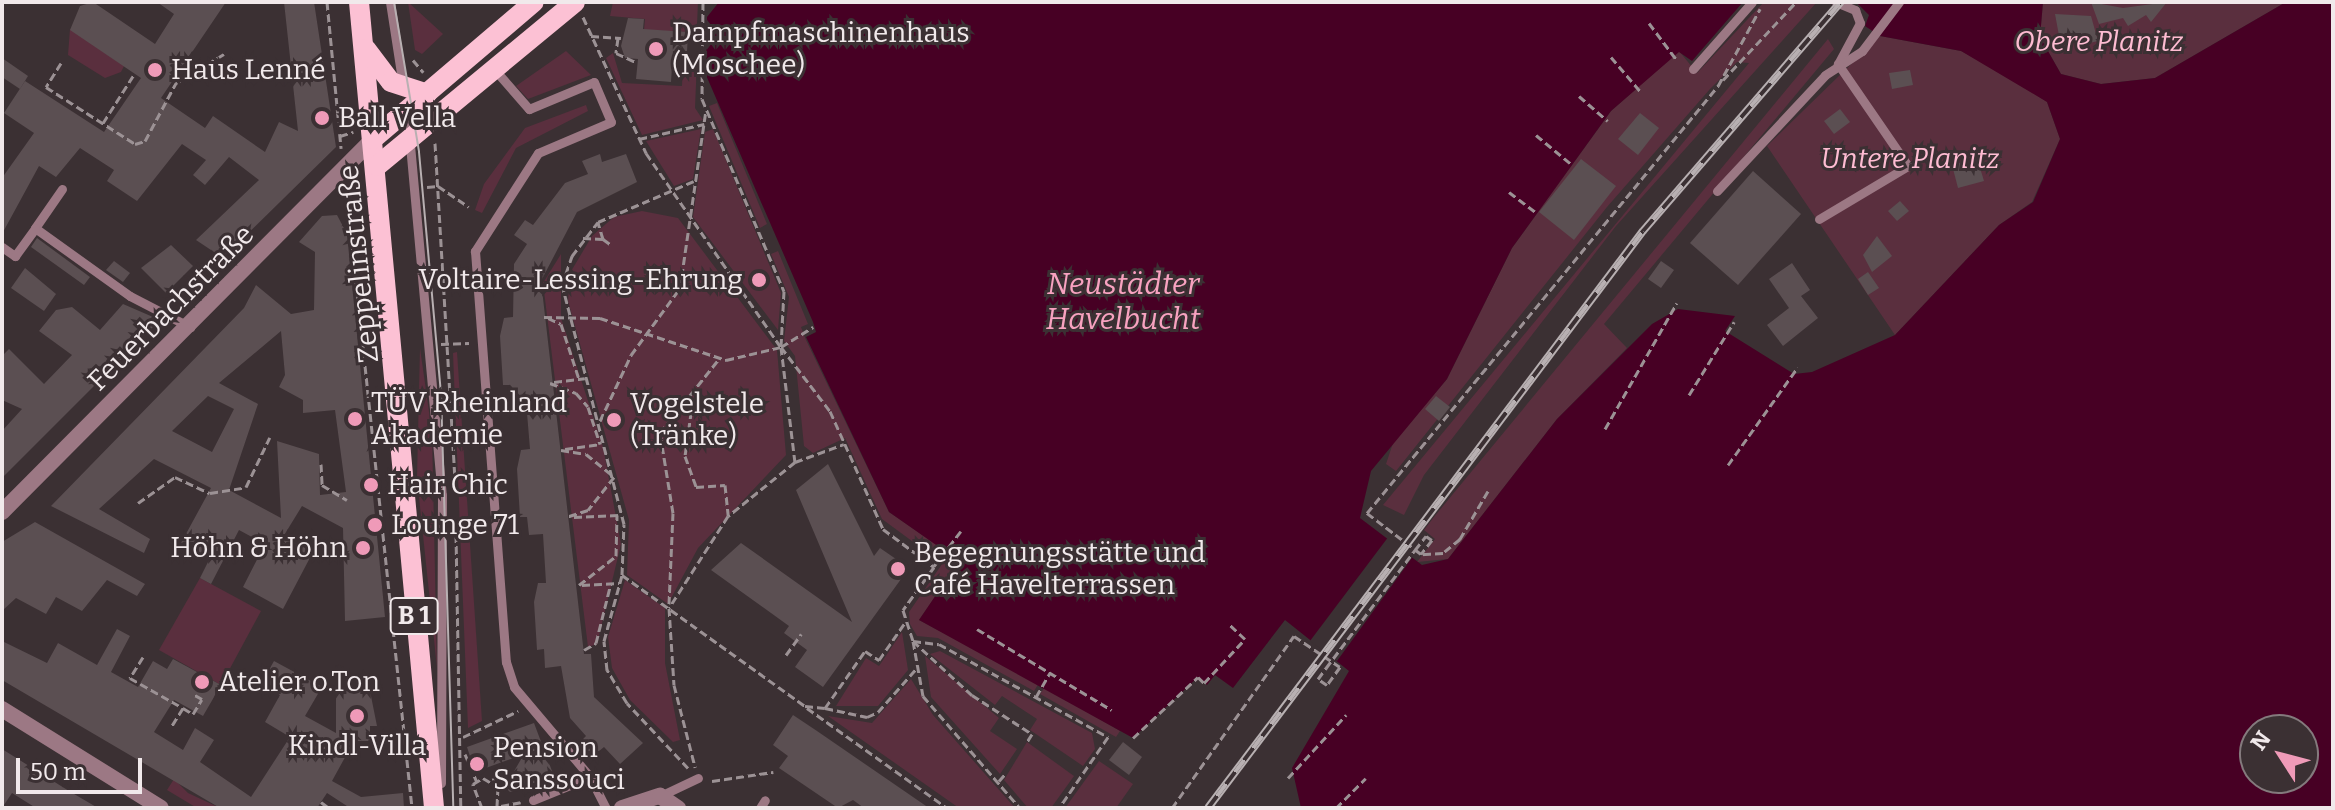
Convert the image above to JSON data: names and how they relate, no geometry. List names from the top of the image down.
{
  "streets": {
    "main road": ["Zeppelinstraße", "B 1"],
    "street": ["Feuerbachstraße"]
  },
  "crossings": [
    ["Zeppelinstraße", "Feuerbachstraße"]
  ],
  "water": ["Neustädter Havelbucht"],
  "parks": ["Obere Planitz", "Untere Planitz"],
  "places": [
    "Dampfmaschinenhaus (Moschee)",
    "Haus Lenné",
    "Ball Vella",
    "Voltaire-Lessing-Ehrung",
    "TÜV Rheinland Akademie",
    "Vogelstele (Tränke)",
    "Hair Chic",
    "Lounge 71",
    "Höhn & Höhn",
    "Begegnungsstätte und Café Havelterrassen",
    "Atelier o.Ton",
    "Kindl-Villa",
    "Pension Sanssouci"
  ],
  "scale_bar": "50 m",
  "north": "top left"
}
